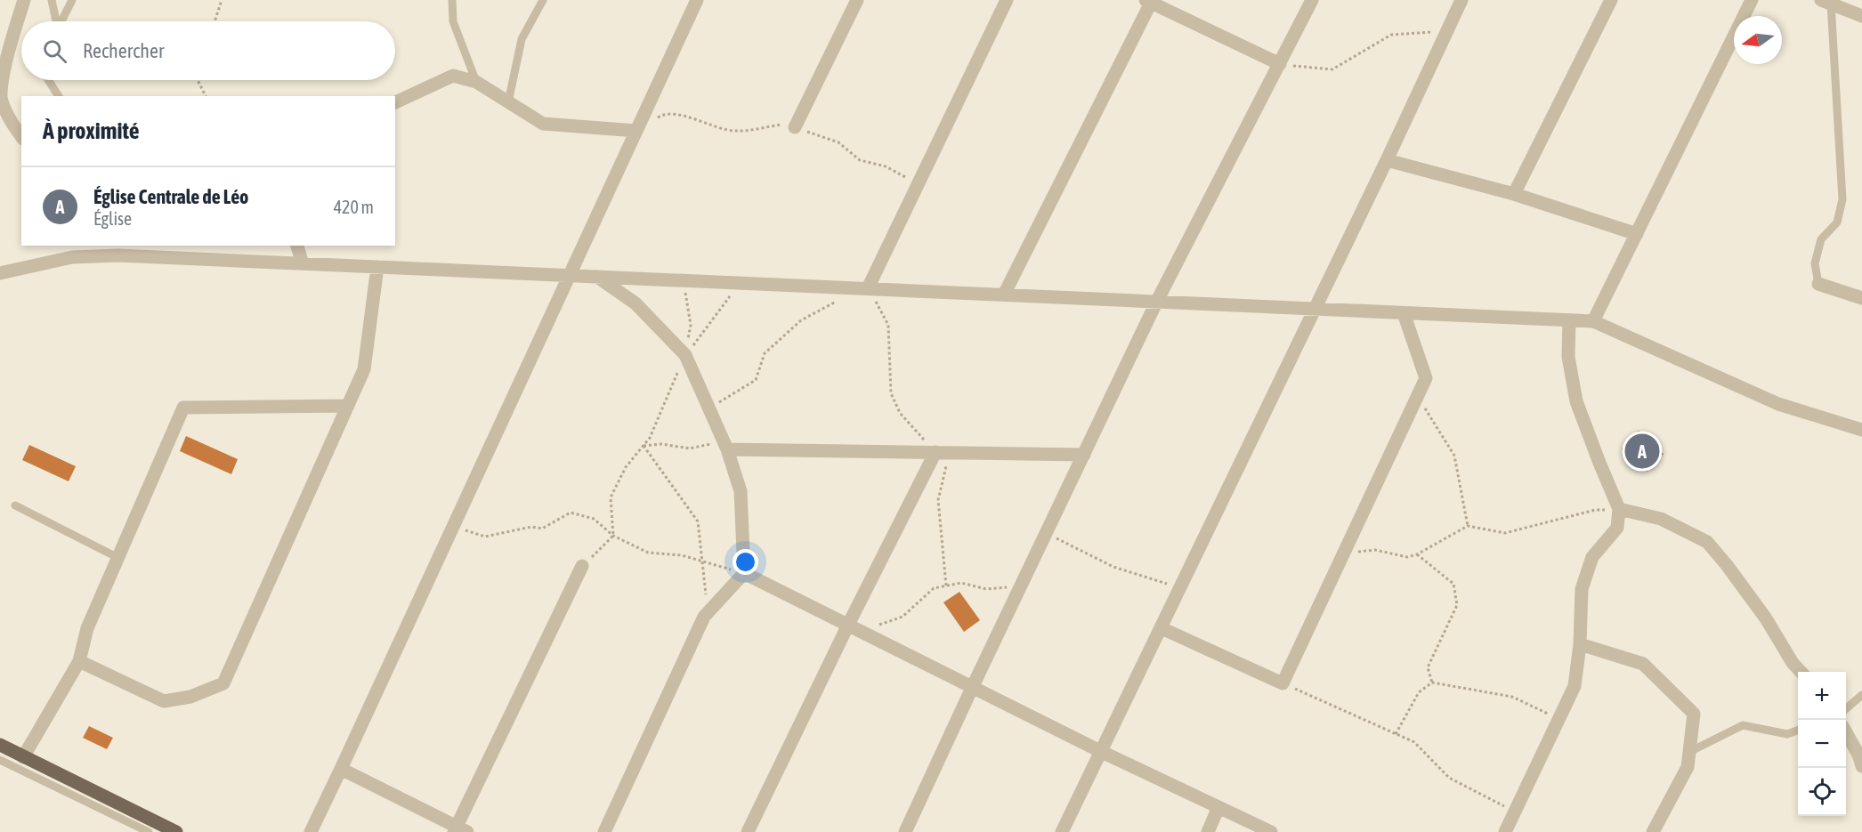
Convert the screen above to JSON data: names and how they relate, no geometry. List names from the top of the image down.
{
  "north": "left",
  "page": {
    "search": "Rechercher",
    "heading": "À proximité",
    "list": [
      {
        "mark": "A",
        "name": "Église Centrale de Léo",
        "note": "Église",
        "value": "420 m"
      }
    ],
    "pins": "A",
    "map_buttons": ["+", "−"]
  }
}
